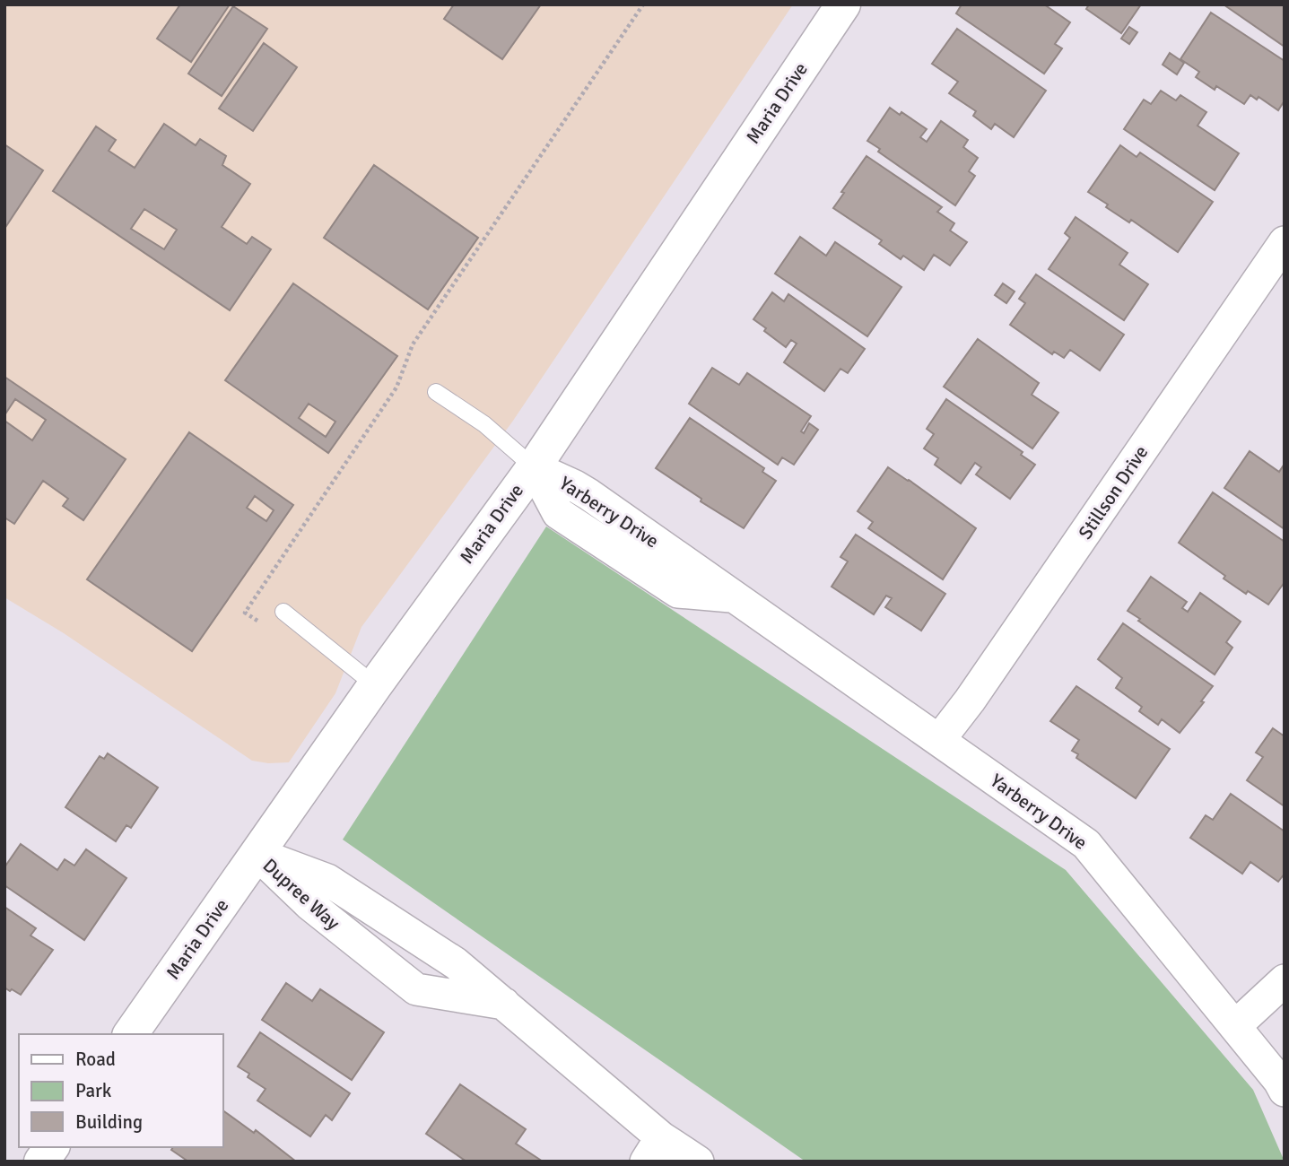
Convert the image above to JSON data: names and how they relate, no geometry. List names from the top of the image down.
{
  "streets": {
    "street": [
      "Maria Drive",
      "Stillson Drive",
      "Yarberry Drive",
      "Dupree Way"
    ]
  },
  "crossings": [
    ["Maria Drive", "Yarberry Drive"],
    ["Maria Drive", "Dupree Way"],
    ["Stillson Drive", "Yarberry Drive"]
  ],
  "legend": ["Road", "Park", "Building"]
}
